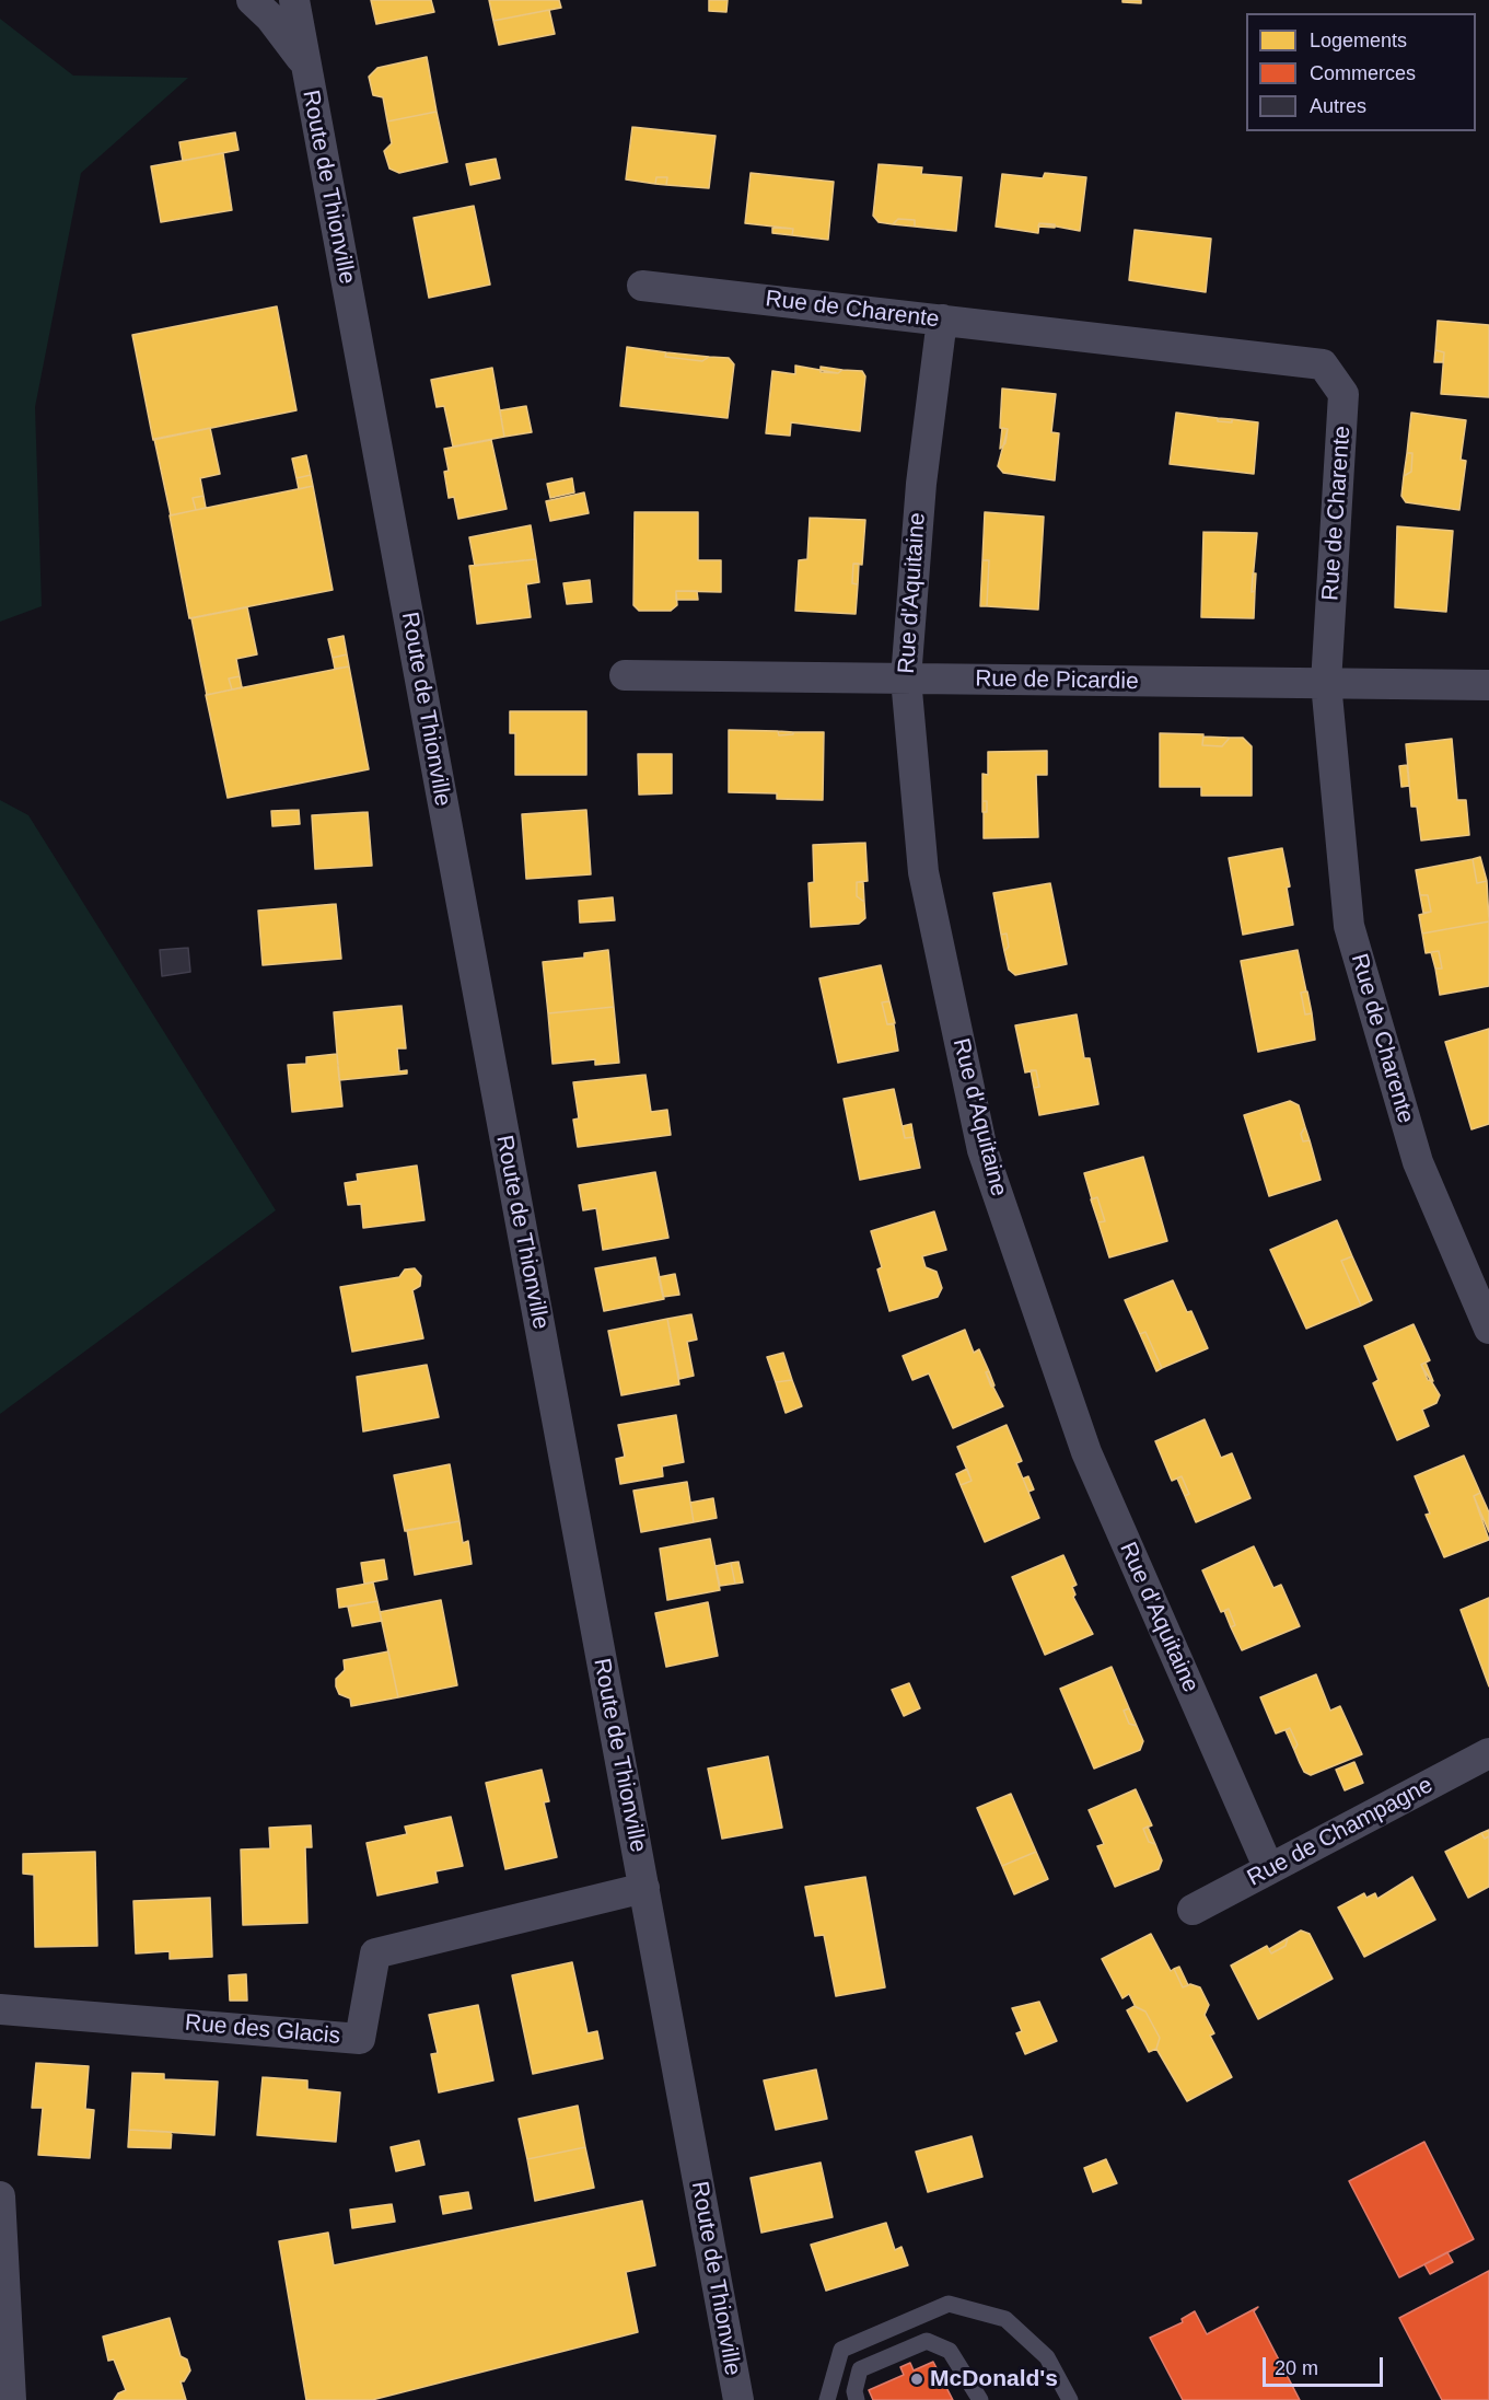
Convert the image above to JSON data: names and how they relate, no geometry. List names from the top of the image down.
{
  "streets": {
    "street": [
      "Route de Thionville",
      "Rue de Charente",
      "Rue d'Aquitaine",
      "Rue de Picardie",
      "Rue de Champagne",
      "Rue des Glacis"
    ]
  },
  "crossings": [
    ["Route de Thionville", "Rue des Glacis"],
    ["Rue de Charente", "Rue d'Aquitaine"],
    ["Rue de Charente", "Rue de Picardie"],
    ["Rue d'Aquitaine", "Rue de Picardie"],
    ["Rue d'Aquitaine", "Rue de Champagne"]
  ],
  "places": ["McDonald's"],
  "legend": ["Logements", "Commerces", "Autres"],
  "scale_bar": "20 m"
}
